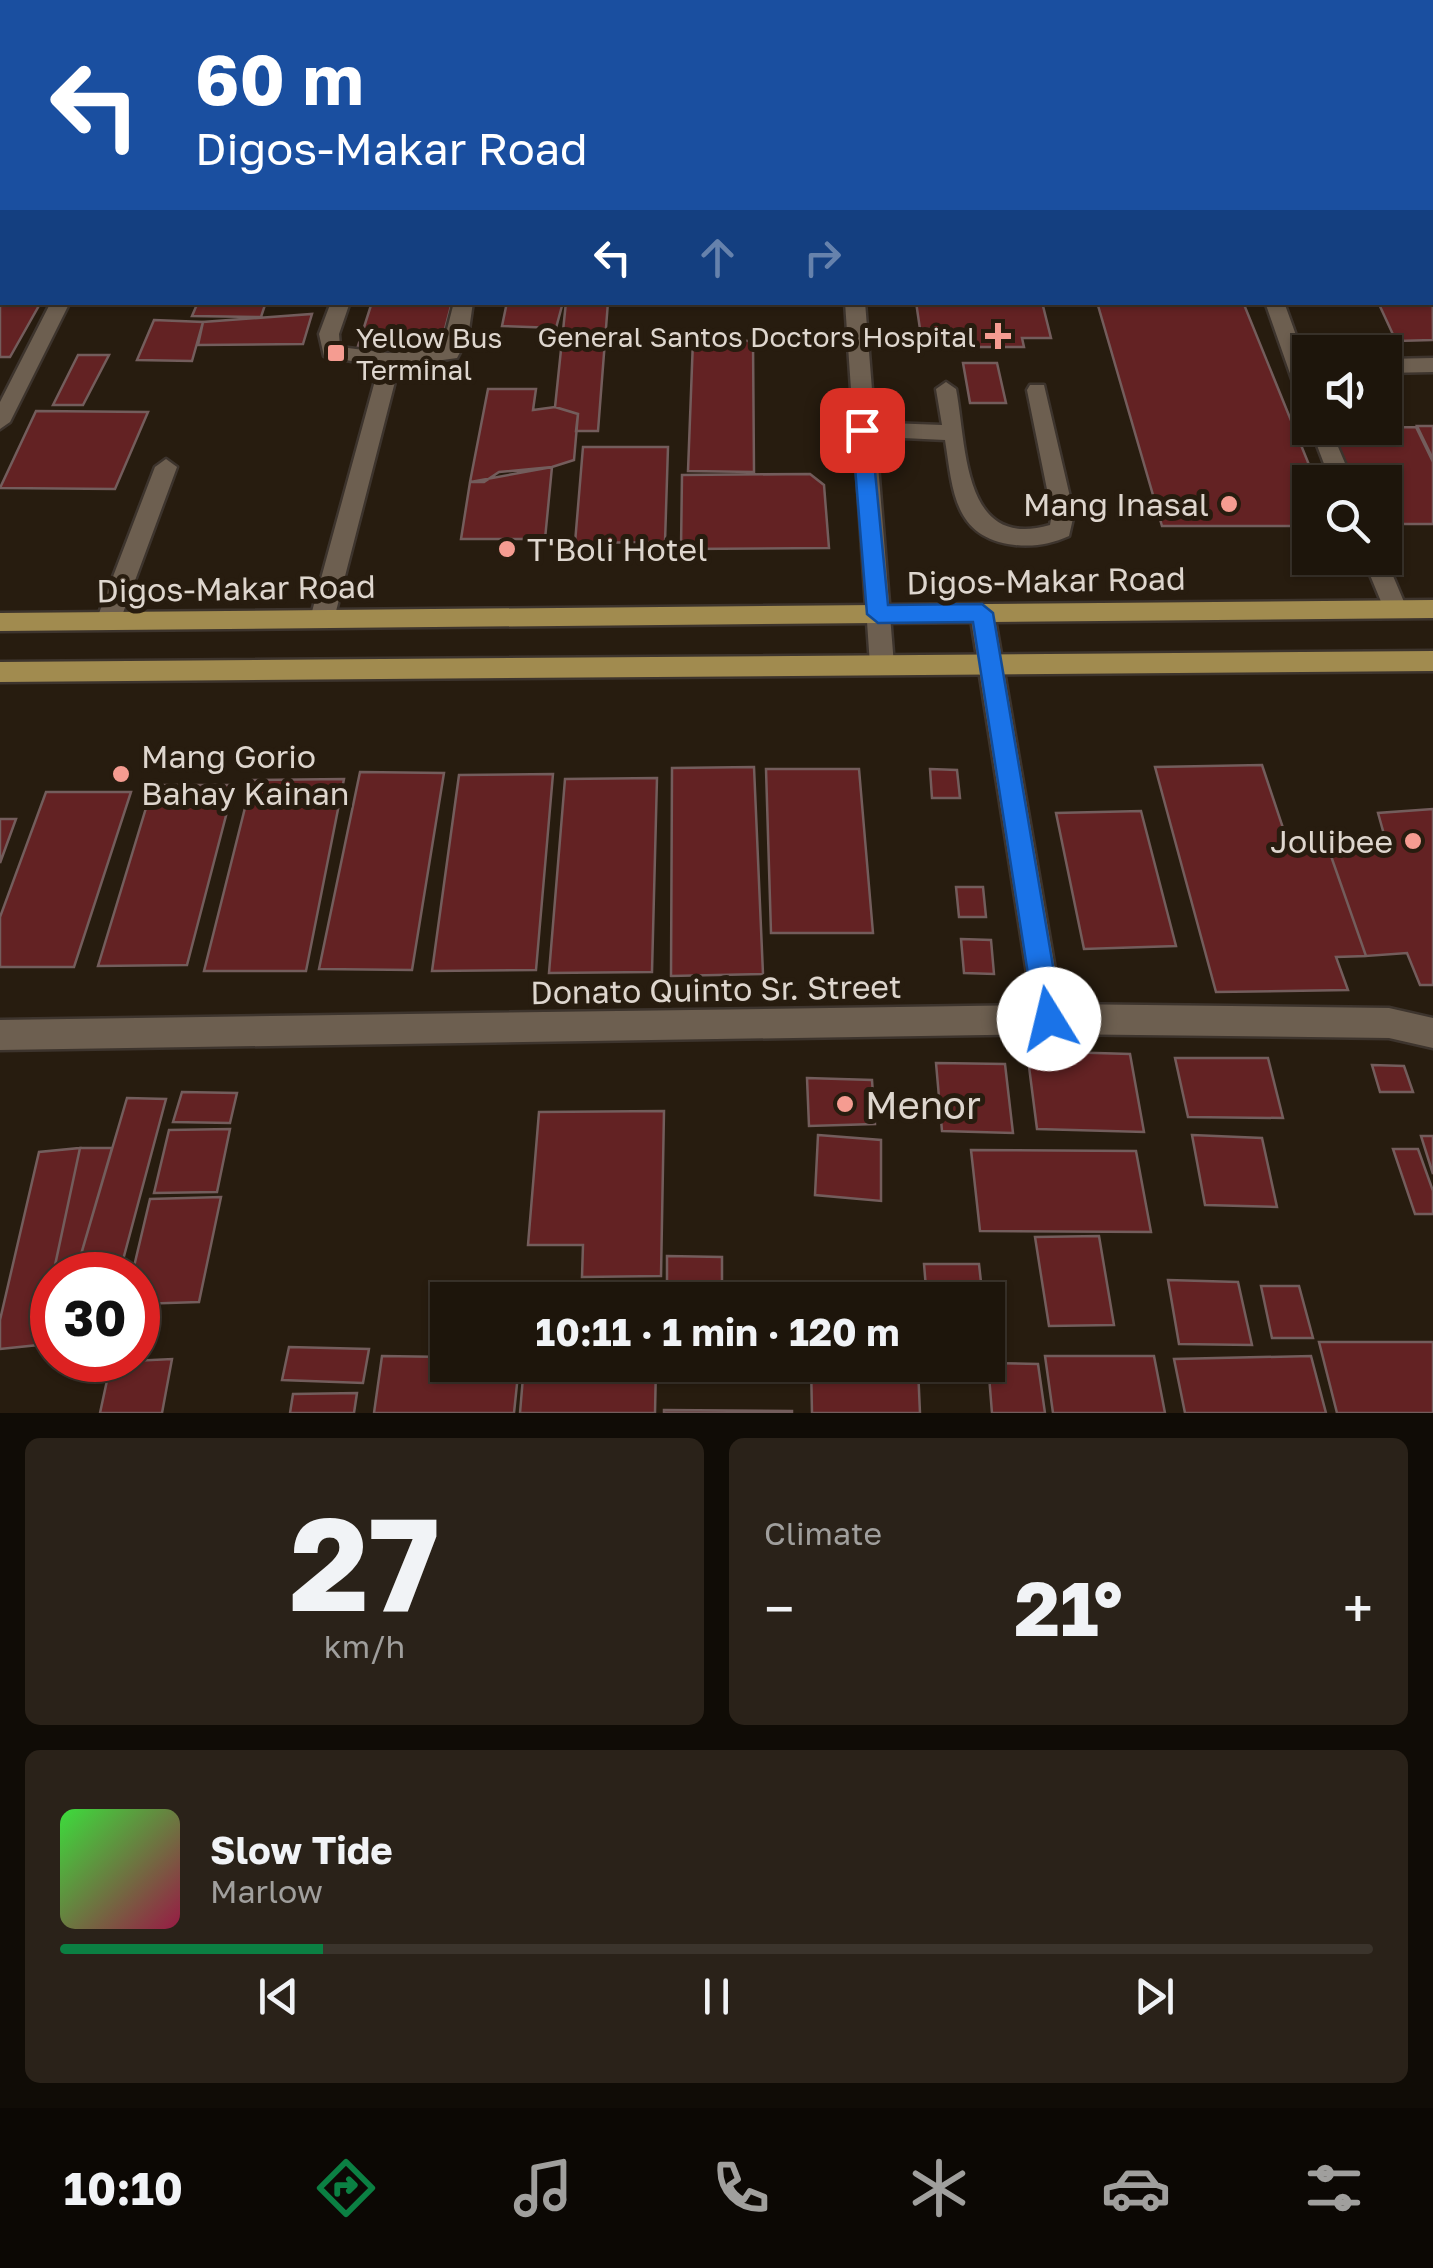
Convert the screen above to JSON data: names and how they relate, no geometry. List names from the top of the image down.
{
  "streets": {
    "main road": ["Digos-Makar Road"],
    "street": ["Donato Quinto Sr. Street"]
  },
  "places": {
    "health": ["General Santos Doctors Hospital"],
    "transit": ["Yellow Bus Terminal"],
    "other": [
      "Mang Inasal",
      "T'Boli Hotel",
      "Mang Gorio Bahay Kainan",
      "Jollibee",
      "Menor"
    ]
  },
  "page": {
    "turn": ["60 m", "Digos-Makar Road"],
    "limit": "30",
    "trip": "10:11 · 1 min · 120 m",
    "tile": [
      ["27", "km/h"],
      "Climate"
    ],
    "heat": ["−", "21°", "+"],
    "song": ["Slow Tide", "Marlow"],
    "tabs": "10:10"
  }
}
